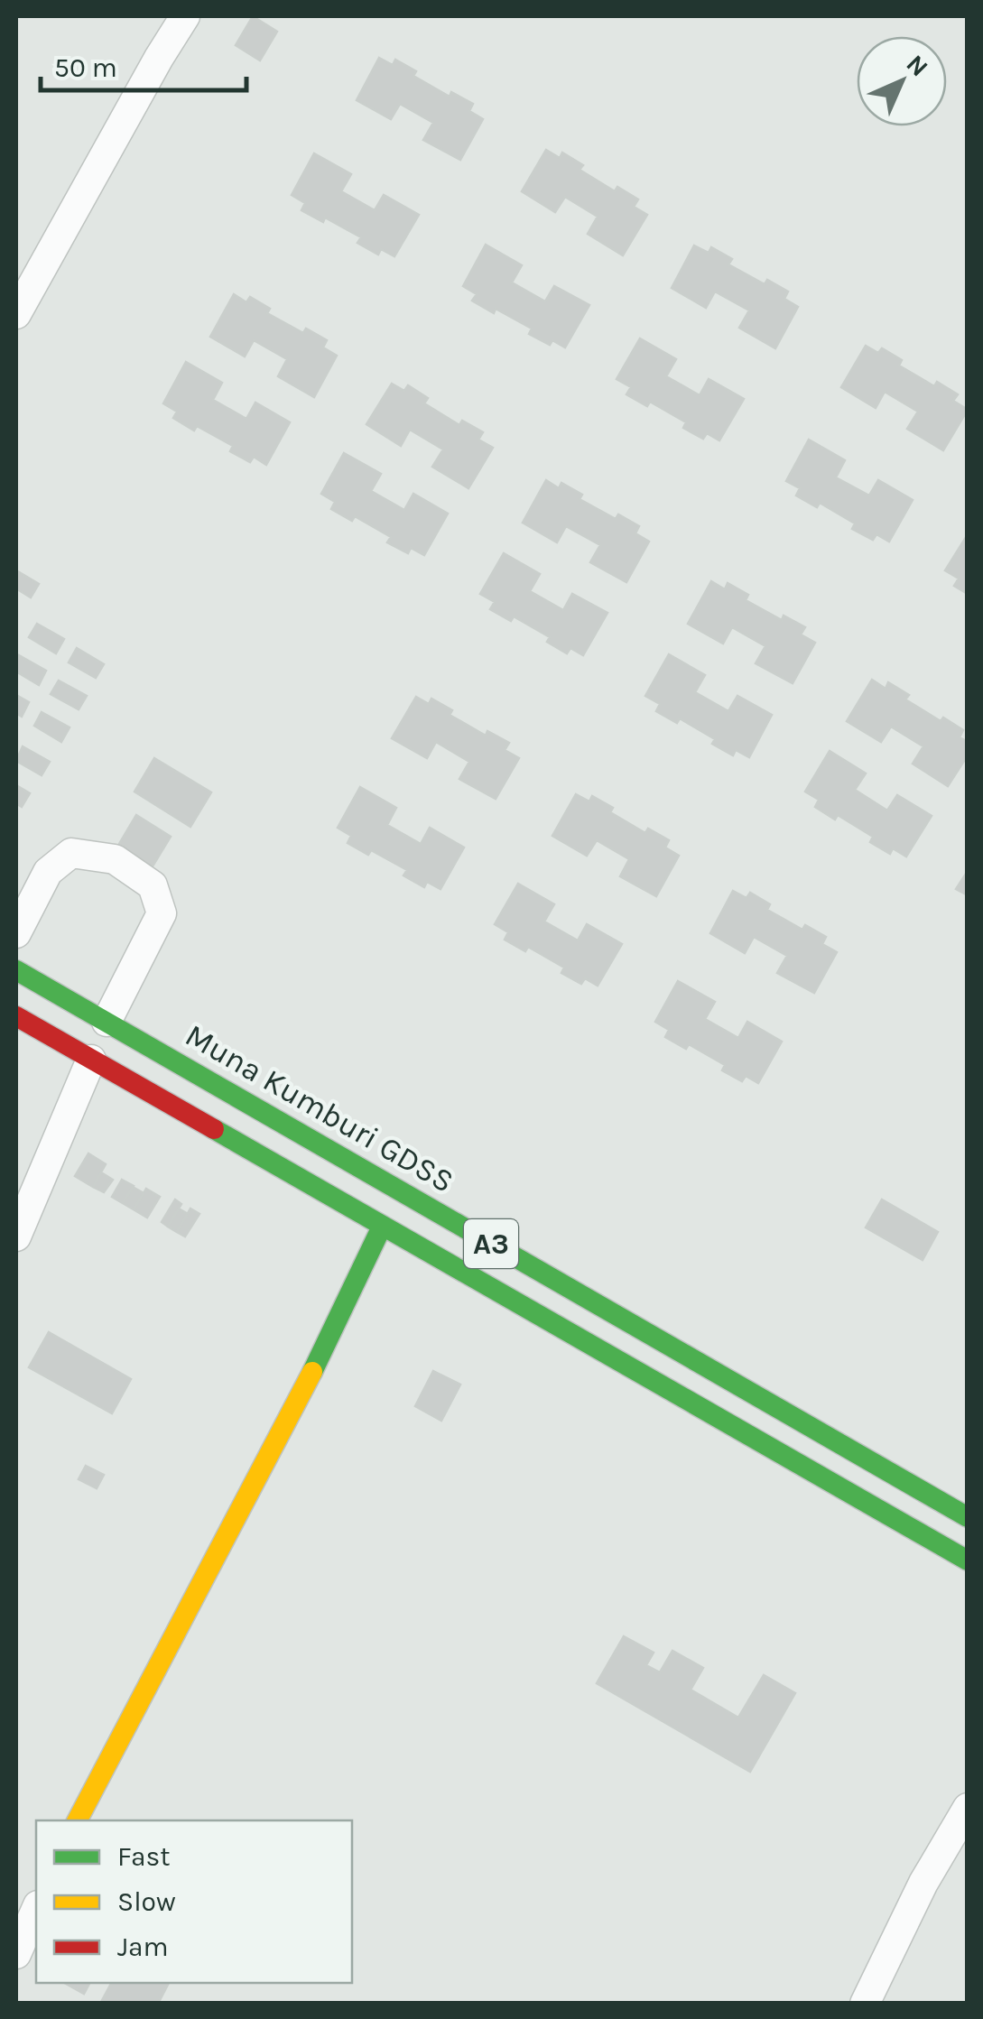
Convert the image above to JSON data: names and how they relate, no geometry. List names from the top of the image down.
{
  "streets": {
    "main road": ["Muna Kumburi GDSS", "A3"]
  },
  "legend": ["Fast", "Slow", "Jam"],
  "scale_bar": "50 m",
  "north": "top right"
}
